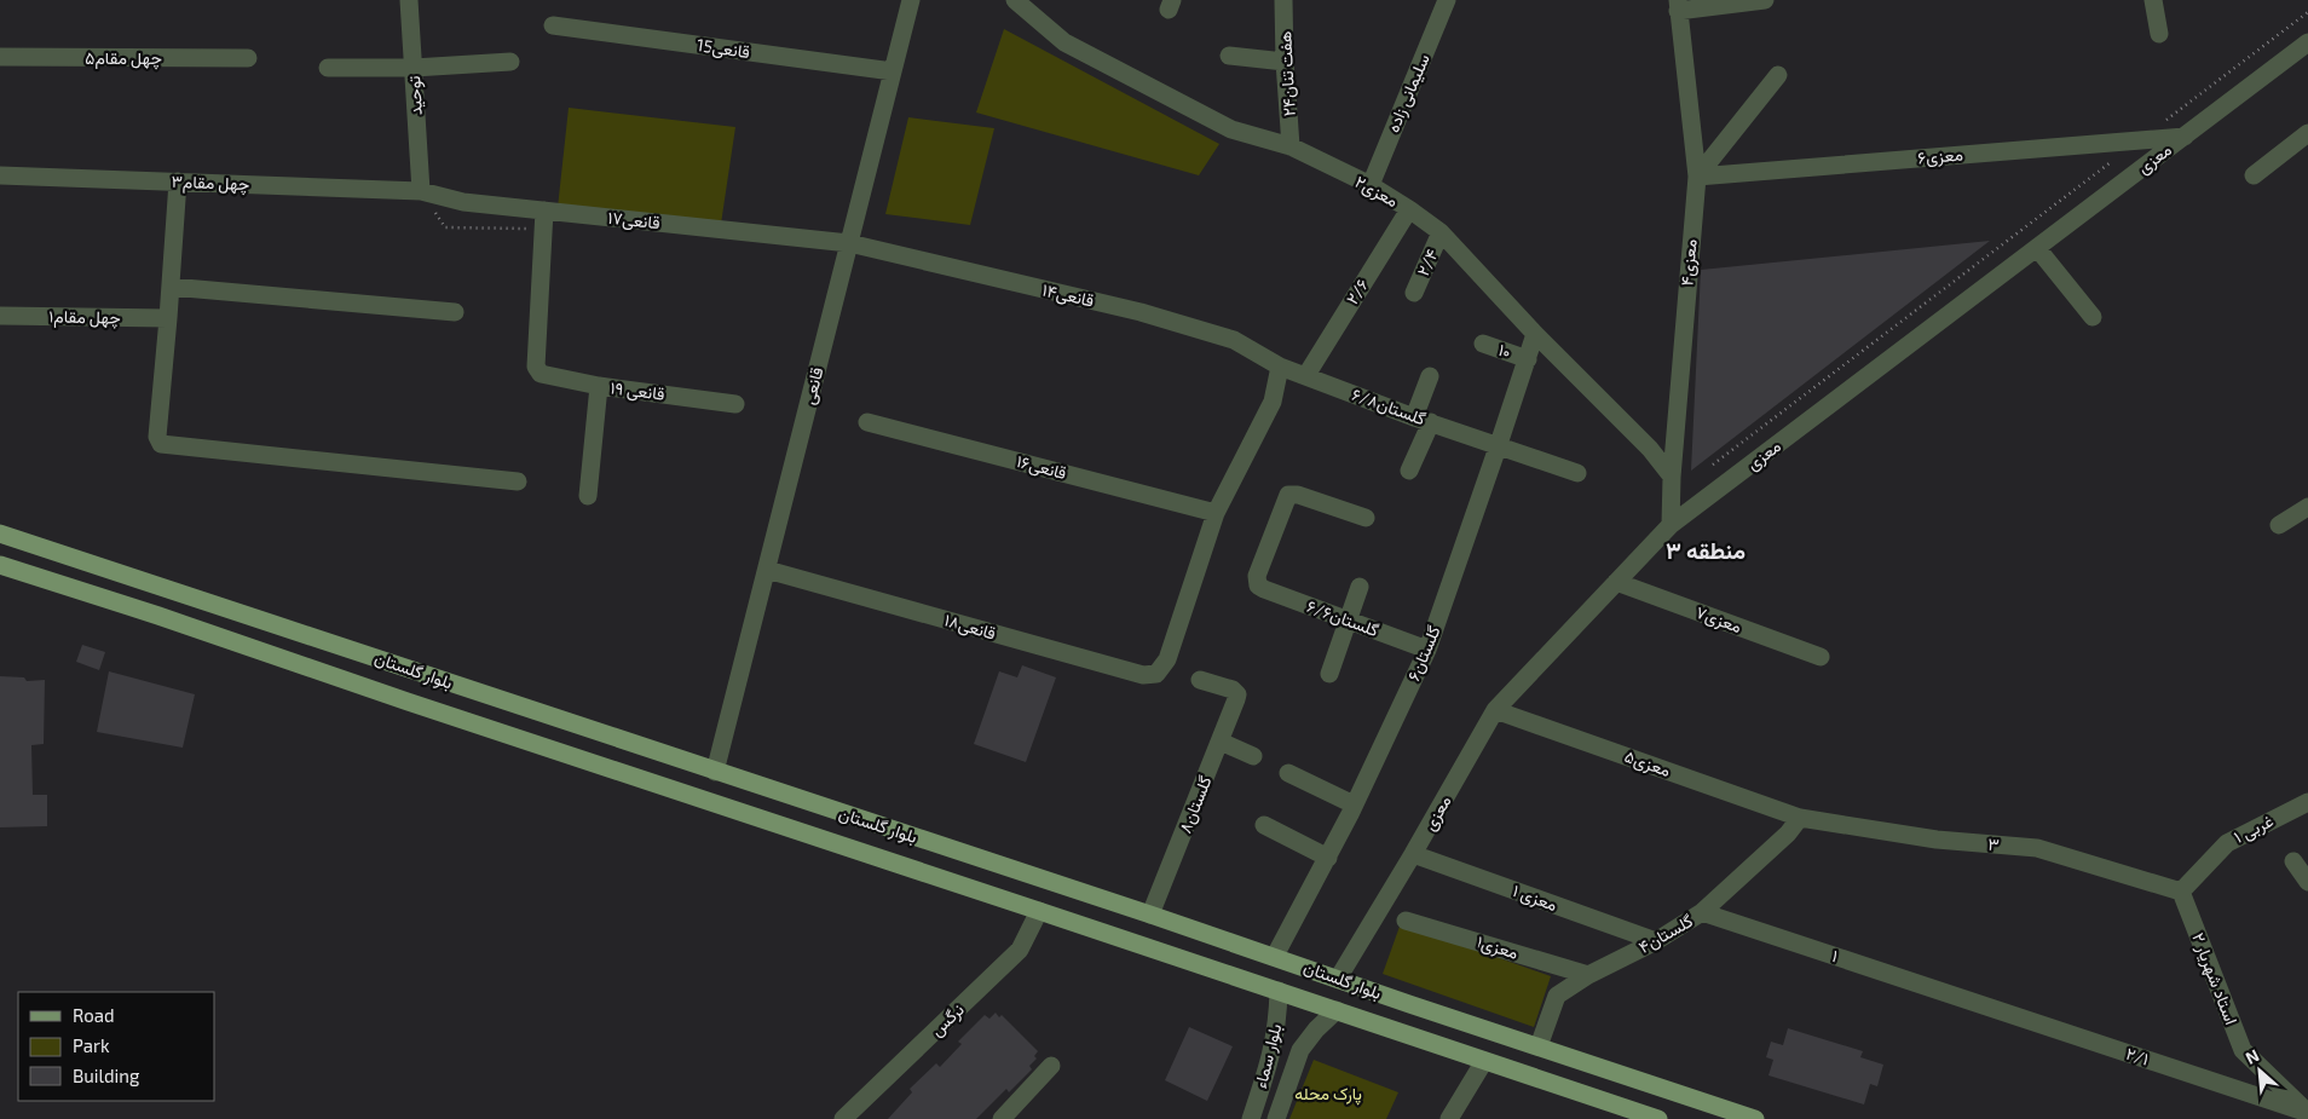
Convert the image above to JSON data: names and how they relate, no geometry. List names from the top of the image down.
{
  "streets": {
    "main road": ["بلوار گلستان"],
    "street": [
      "15قانعی",
      "چهل مقام۵",
      "هفت تنان۲۴",
      "سلیمانی زاده",
      "توحید",
      "۶معزی",
      "معزی",
      "چهل مقام۳",
      "۲معزی",
      "۱۷قانعی",
      "۲/۴",
      "۴معزی",
      "۲/۶",
      "۱۴قانعی",
      "چهل مقام۱",
      "۱۰",
      "قانعی",
      "قانعی ۱۹",
      "۶/۸گلستان",
      "۱۶قانعی",
      "۶/۶گلستان",
      "۷معزی",
      "۱۸قانعی",
      "گلستان۶",
      "۵معزی",
      "گلستان۸",
      "۱ غربی",
      "۳",
      "معزی ۱",
      "گلستان۴",
      "۱معزی",
      "۱",
      "استاد شهریار ۲",
      "نرگس",
      "بلوار سماء",
      "۲/۱"
    ]
  },
  "crossings": [
    ["15قانعی", "قانعی"],
    ["هفت تنان۲۴", "۲معزی"],
    ["سلیمانی زاده", "۲معزی"],
    ["توحید", "چهل مقام۳"],
    ["توحید", "۱۷قانعی"],
    ["۶معزی", "معزی"],
    ["۶معزی", "۴معزی"],
    ["معزی", "۴معزی"],
    ["معزی", "۷معزی"],
    ["معزی", "بلوار گلستان"],
    ["معزی", "۵معزی"],
    ["معزی", "معزی ۱"],
    ["چهل مقام۳", "۱۷قانعی"],
    ["۲معزی", "۲/۴"],
    ["۲معزی", "۴معزی"],
    ["۲معزی", "۲/۶"],
    ["۲معزی", "گلستان۶"],
    ["۱۷قانعی", "۱۴قانعی"],
    ["۱۷قانعی", "قانعی"],
    ["۱۷قانعی", "قانعی ۱۹"],
    ["۲/۶", "۶/۸گلستان"],
    ["۱۴قانعی", "قانعی"],
    ["۱۴قانعی", "۶/۸گلستان"],
    ["۱۰", "گلستان۶"],
    ["قانعی", "۱۸قانعی"],
    ["قانعی", "بلوار گلستان"],
    ["۶/۸گلستان", "گلستان۶"],
    ["۱۶قانعی", "۱۸قانعی"],
    ["۶/۶گلستان", "گلستان۶"],
    ["گلستان۶", "بلوار گلستان"],
    ["بلوار گلستان", "گلستان۸"],
    ["بلوار گلستان", "گلستان۴"],
    ["بلوار گلستان", "نرگس"],
    ["بلوار گلستان", "بلوار سماء"],
    ["۵معزی", "۳"],
    ["۵معزی", "گلستان۴"],
    ["۱ غربی", "۳"],
    ["۱ غربی", "استاد شهریار ۲"],
    ["۳", "گلستان۴"],
    ["۳", "استاد شهریار ۲"],
    ["معزی ۱", "گلستان۴"],
    ["گلستان۴", "۱معزی"],
    ["گلستان۴", "۱"],
    ["۱", "۲/۱"],
    ["استاد شهریار ۲", "۲/۱"]
  ],
  "districts": ["منطقه ۳"],
  "parks": ["پارک محله"],
  "legend": ["Road", "Park", "Building"],
  "north": "top left"
}
